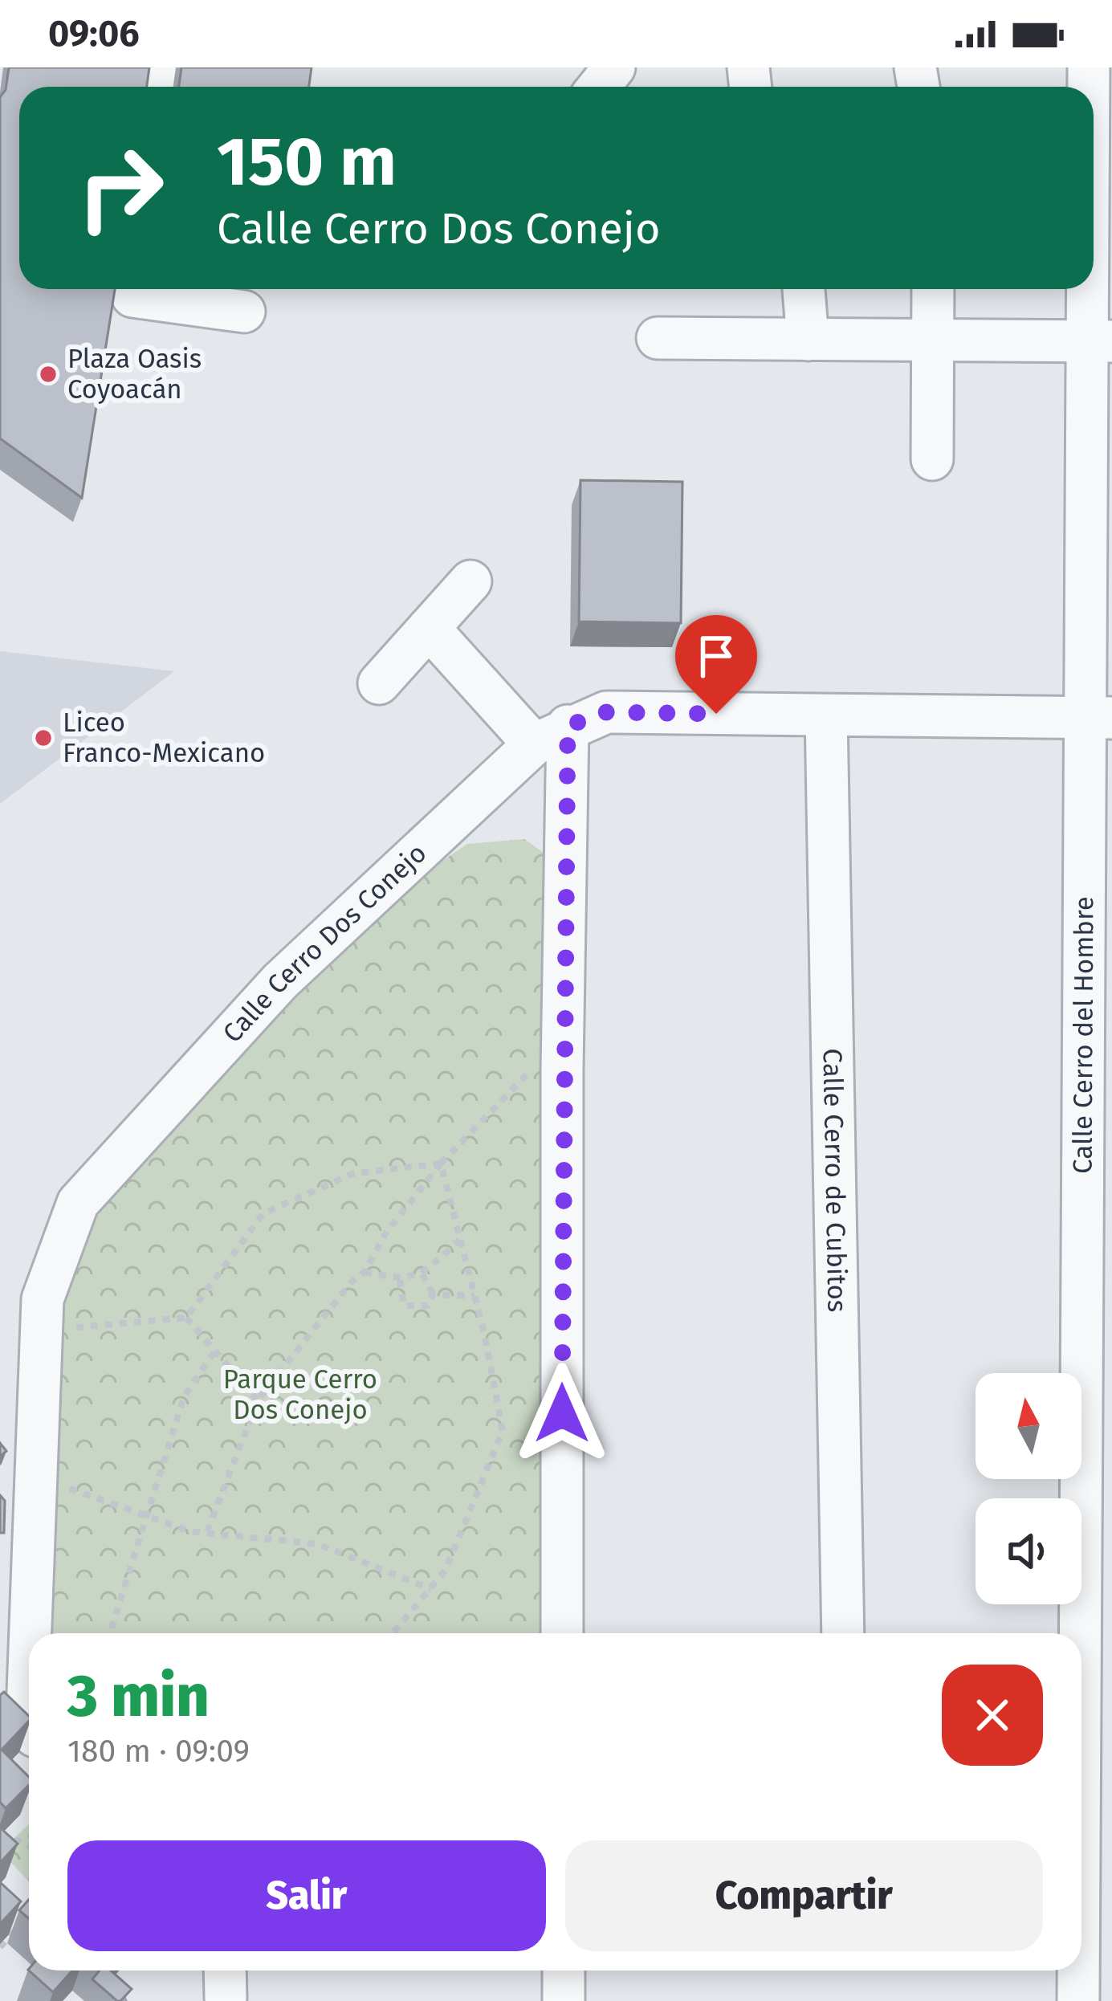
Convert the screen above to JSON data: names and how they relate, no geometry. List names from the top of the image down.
{
  "streets": {
    "street": ["Calle Cerro Dos Conejo", "Calle Cerro del Hombre", "Calle Cerro de Cubitos"]
  },
  "crossings": [
    ["Calle Cerro Dos Conejo", "Calle Cerro del Hombre"],
    ["Calle Cerro Dos Conejo", "Calle Cerro de Cubitos"]
  ],
  "parks": ["Parque Cerro Dos Conejo"],
  "places": ["Plaza Oasis Coyoacán", "Liceo Franco-Mexicano"],
  "north": "top",
  "page": {
    "status": "09:06",
    "turn": ["150 m", "Calle Cerro Dos Conejo"],
    "heading": ["3 min", "180 m · 09:09"],
    "buttons": ["Salir", "Compartir"]
  }
}
